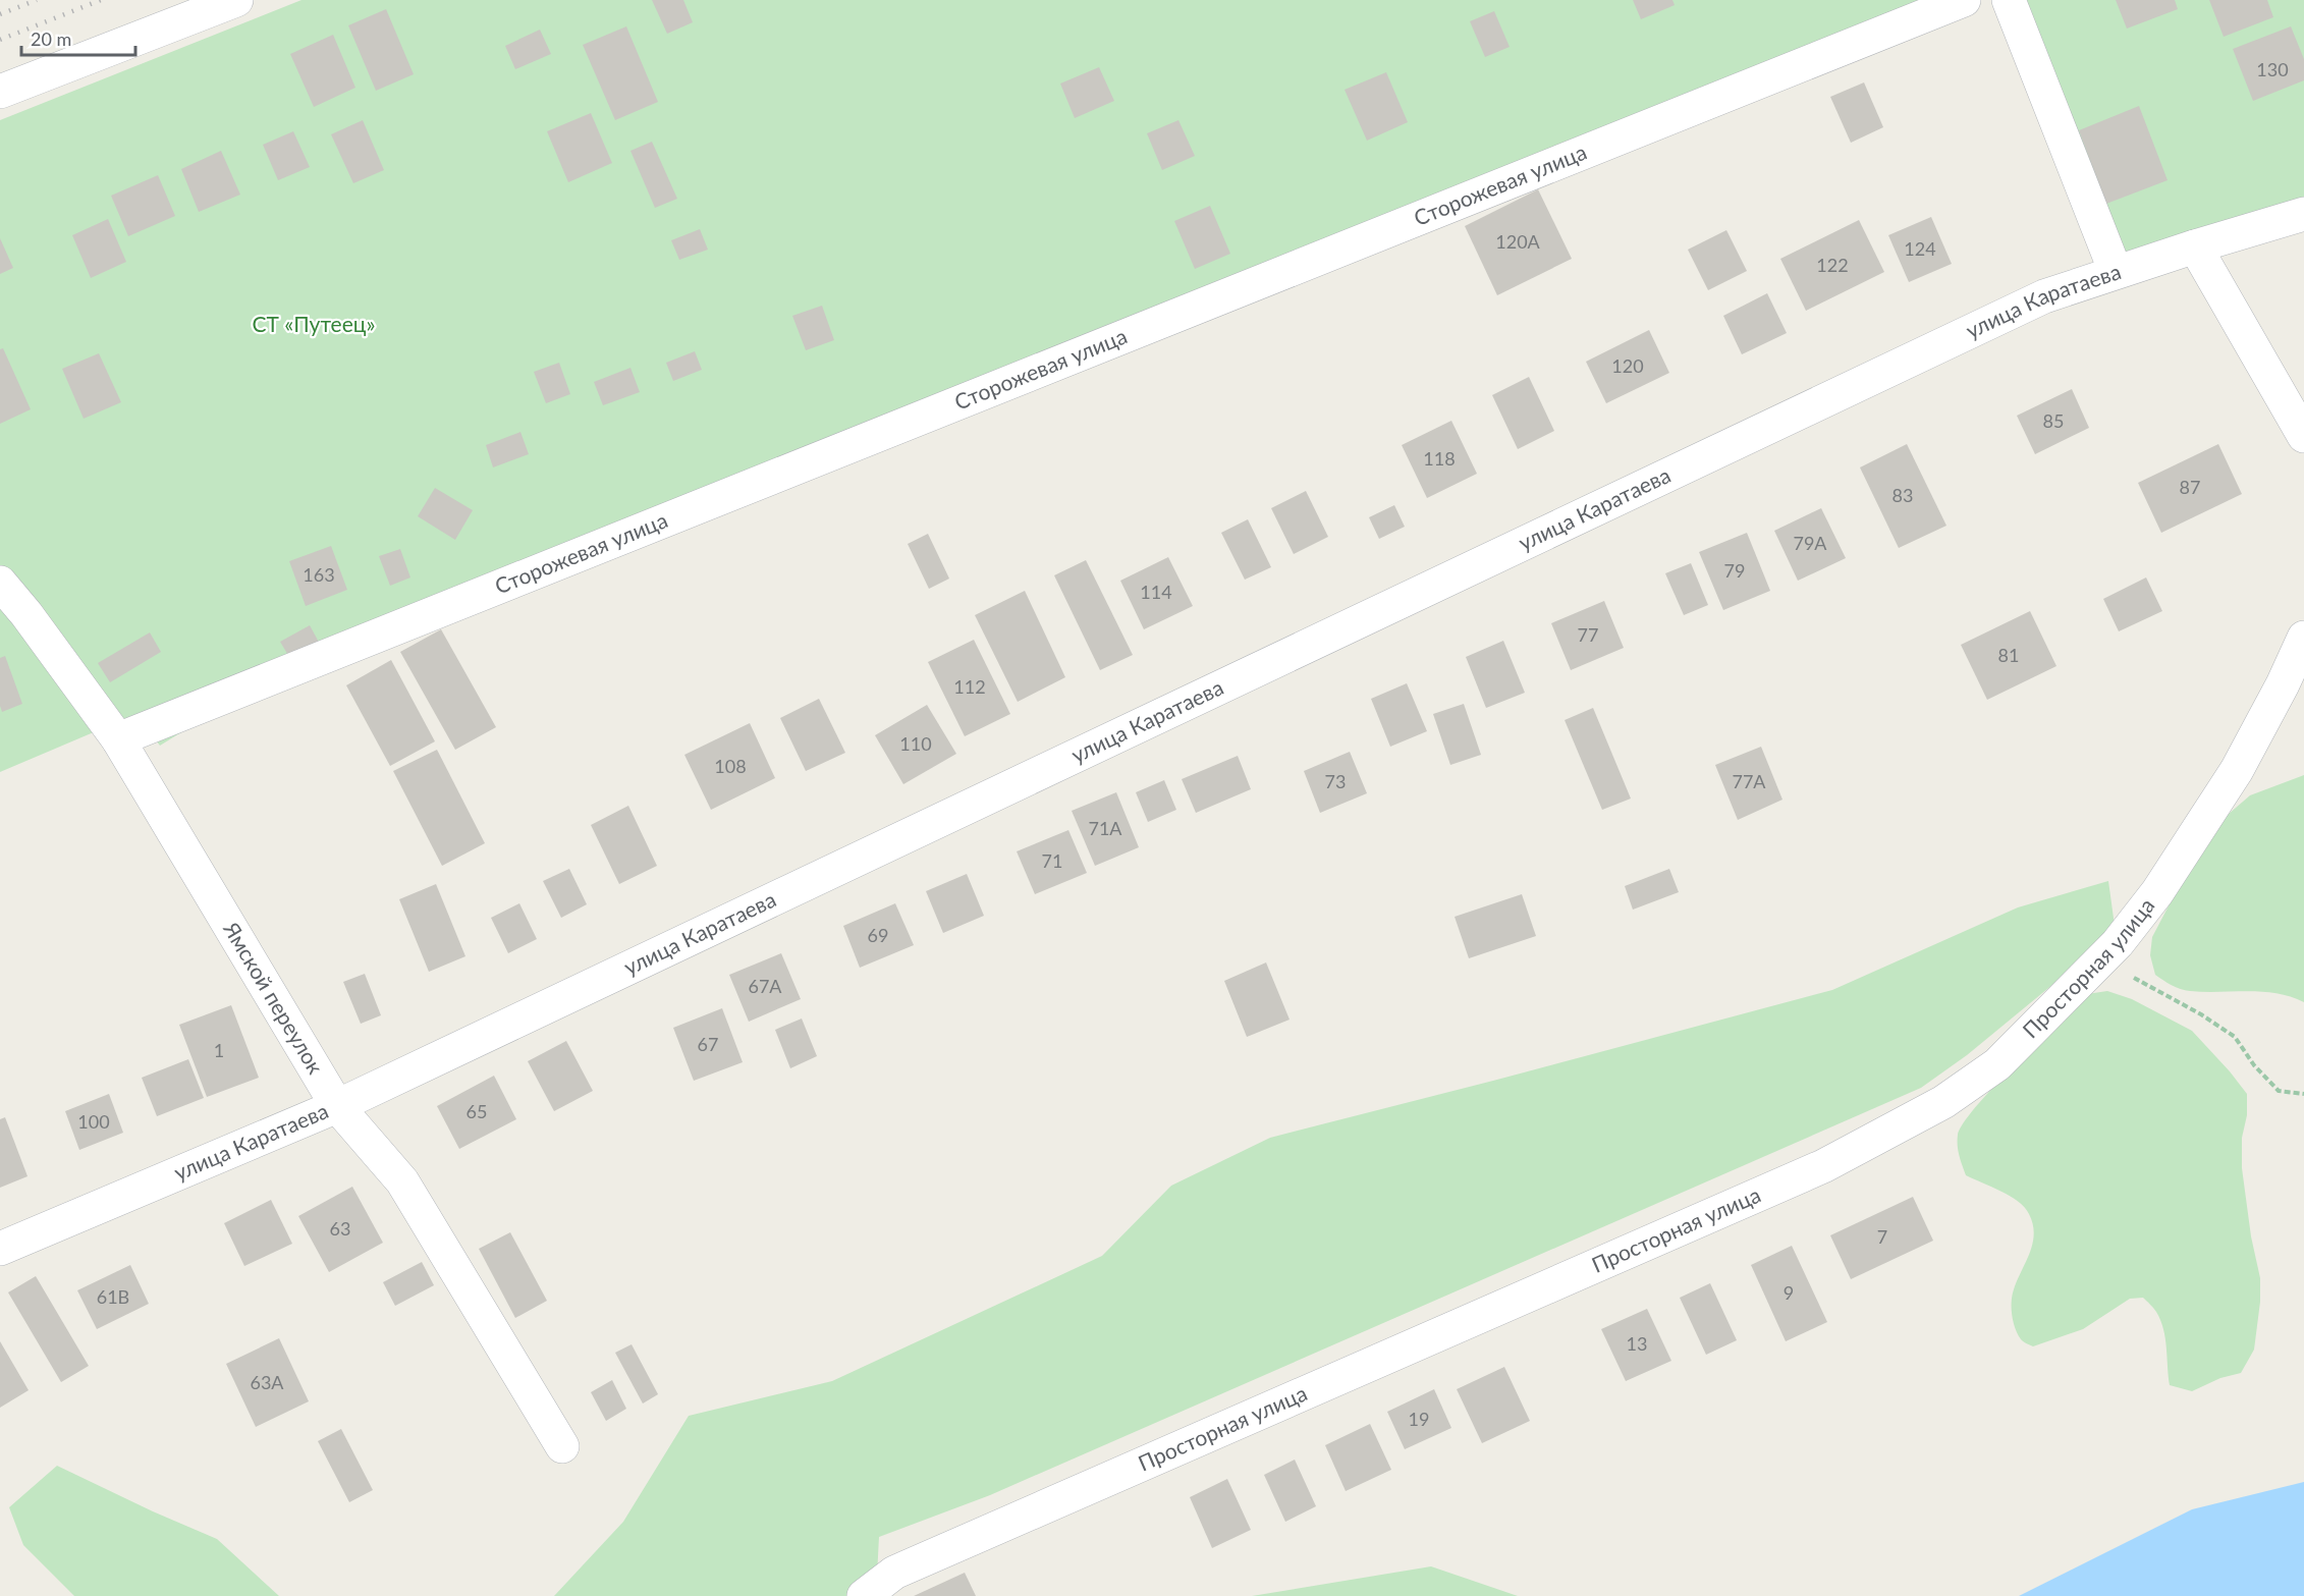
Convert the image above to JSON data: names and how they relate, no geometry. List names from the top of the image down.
{
  "streets": {
    "street": [
      "Сторожевая улица",
      "улица Каратаева",
      "Просторная улица",
      "Ямской переулок"
    ]
  },
  "crossings": [
    ["Сторожевая улица", "Ямской переулок"],
    ["улица Каратаева", "Ямской переулок"]
  ],
  "parks": ["СТ «Путеец»"],
  "house_numbers": [
    "130",
    "120А",
    "124",
    "122",
    "120",
    "85",
    "118",
    "87",
    "83",
    "79А",
    "79",
    "163",
    "114",
    "77",
    "81",
    "112",
    "110",
    "108",
    "73",
    "77А",
    "71А",
    "71",
    "69",
    "67А",
    "67",
    "1",
    "65",
    "100",
    "63",
    "7",
    "9",
    "61В",
    "13",
    "63А",
    "19"
  ],
  "scale_bar": "20 m"
}
